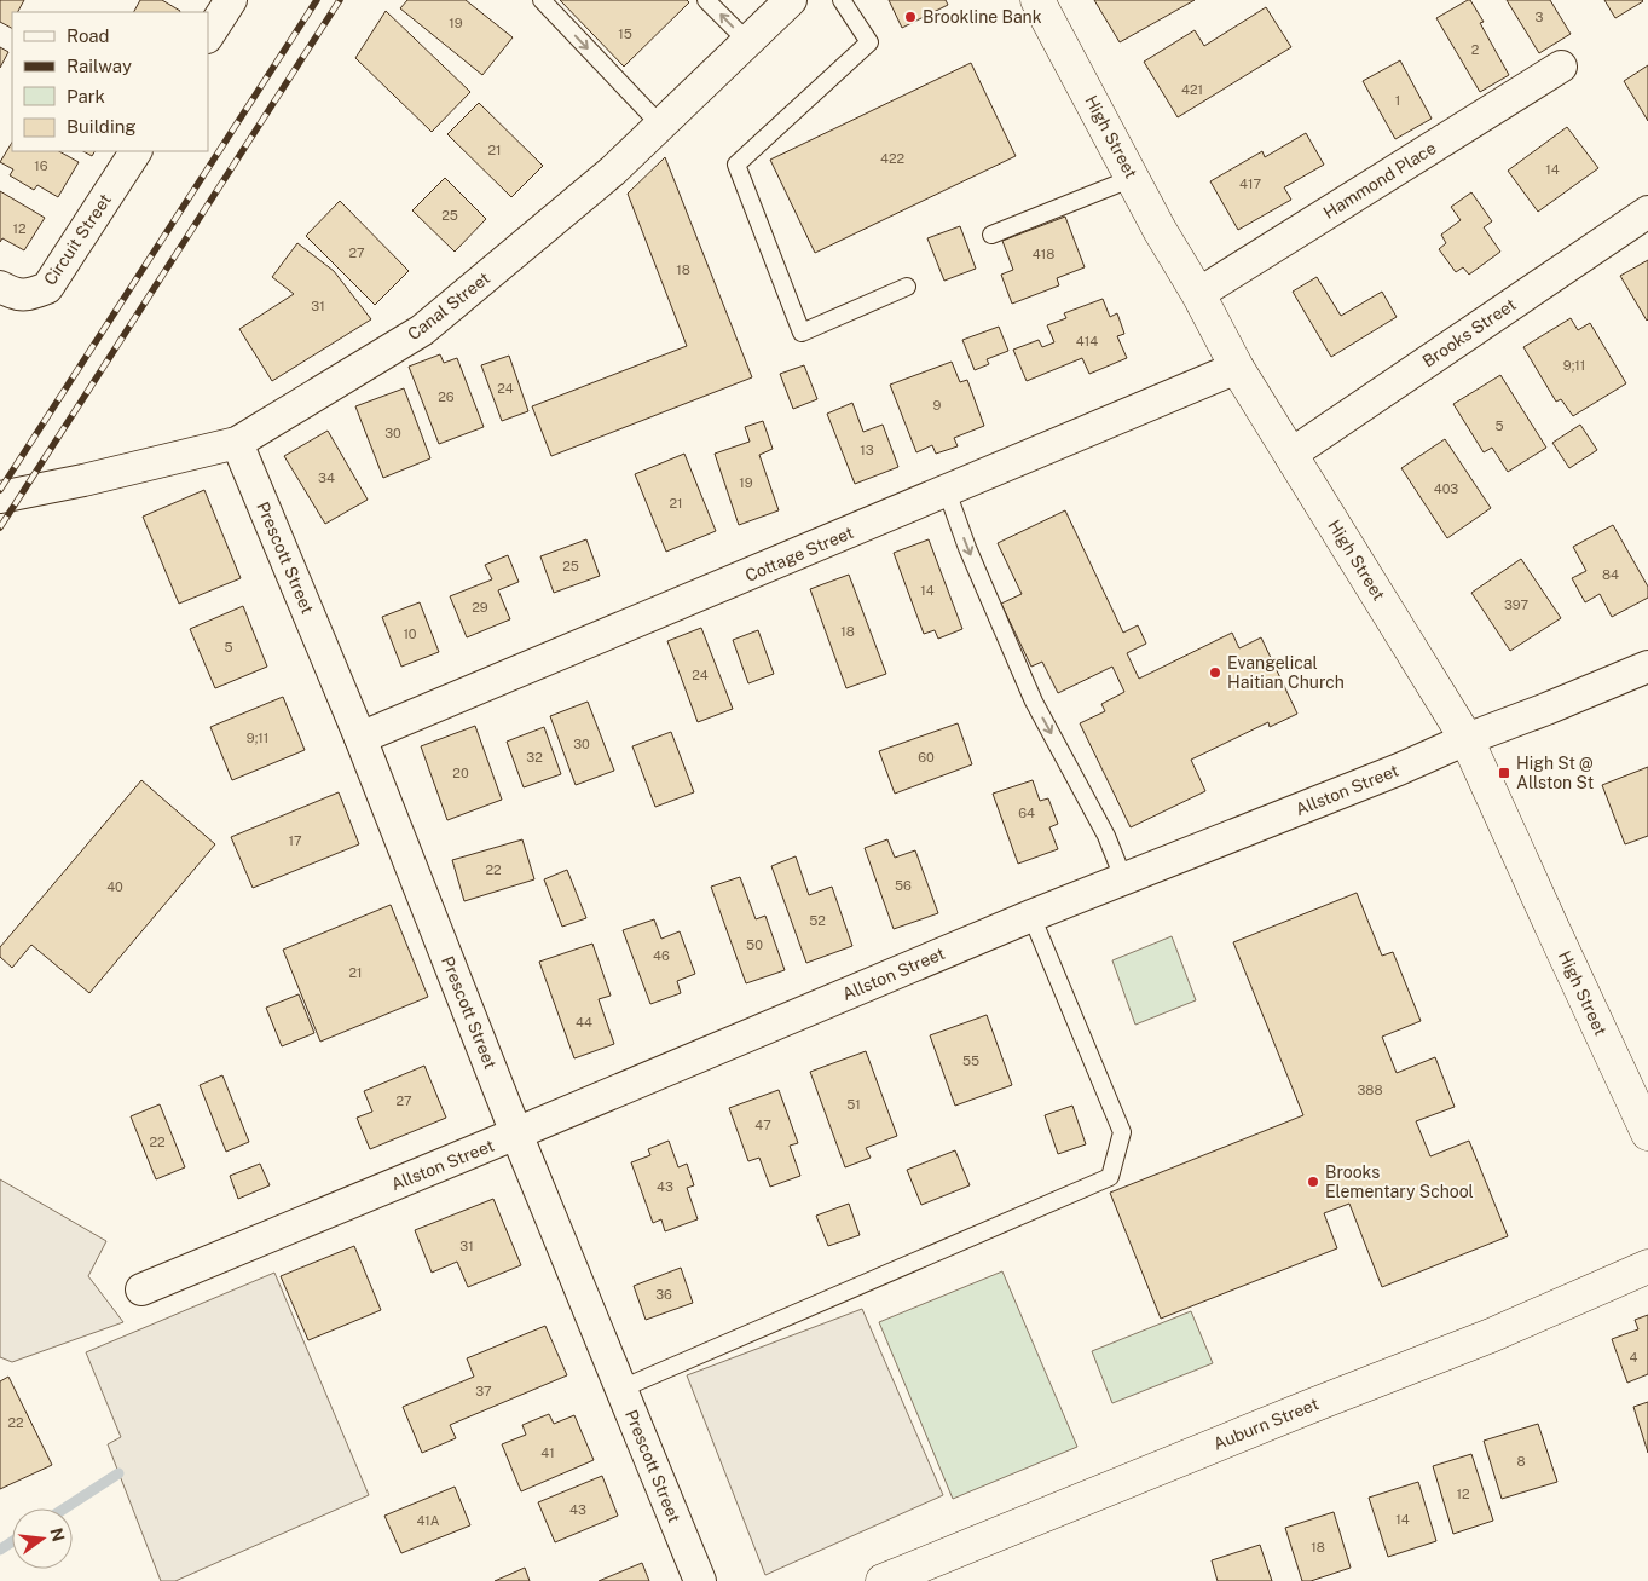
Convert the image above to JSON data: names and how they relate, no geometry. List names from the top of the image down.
{
  "streets": {
    "main road": ["High Street", "Auburn Street"],
    "street": [
      "Hammond Place",
      "Circuit Street",
      "Canal Street",
      "Brooks Street",
      "Cottage Street",
      "Prescott Street",
      "Allston Street"
    ]
  },
  "crossings": [
    ["High Street", "Hammond Place"],
    ["High Street", "Brooks Street"],
    ["High Street", "Cottage Street"],
    ["High Street", "Allston Street"],
    ["Canal Street", "Prescott Street"],
    ["Cottage Street", "Prescott Street"],
    ["Prescott Street", "Allston Street"]
  ],
  "places": {
    "other": ["Brookline Bank", "Evangelical Haitian Church", "Brooks Elementary School"],
    "transit": ["High St @ Allston St"]
  },
  "house_numbers": [
    "3",
    "19",
    "15",
    "2",
    "421",
    "1",
    "21",
    "422",
    "16",
    "14",
    "417",
    "25",
    "12",
    "27",
    "418",
    "18",
    "31",
    "414",
    "9;11",
    "24",
    "26",
    "9",
    "5",
    "30",
    "13",
    "34",
    "19",
    "403",
    "21",
    "25",
    "84",
    "14",
    "397",
    "29",
    "18",
    "10",
    "5",
    "24",
    "9;11",
    "30",
    "32",
    "60",
    "20",
    "64",
    "17",
    "22",
    "56",
    "40",
    "52",
    "50",
    "46",
    "21",
    "44",
    "55",
    "388",
    "27",
    "51",
    "47",
    "22",
    "43",
    "31",
    "36",
    "4",
    "37",
    "22",
    "41",
    "8",
    "12",
    "43",
    "14",
    "41A",
    "18"
  ],
  "legend": [
    "Road",
    "Railway",
    "Park",
    "Building"
  ],
  "north": "right"
}
